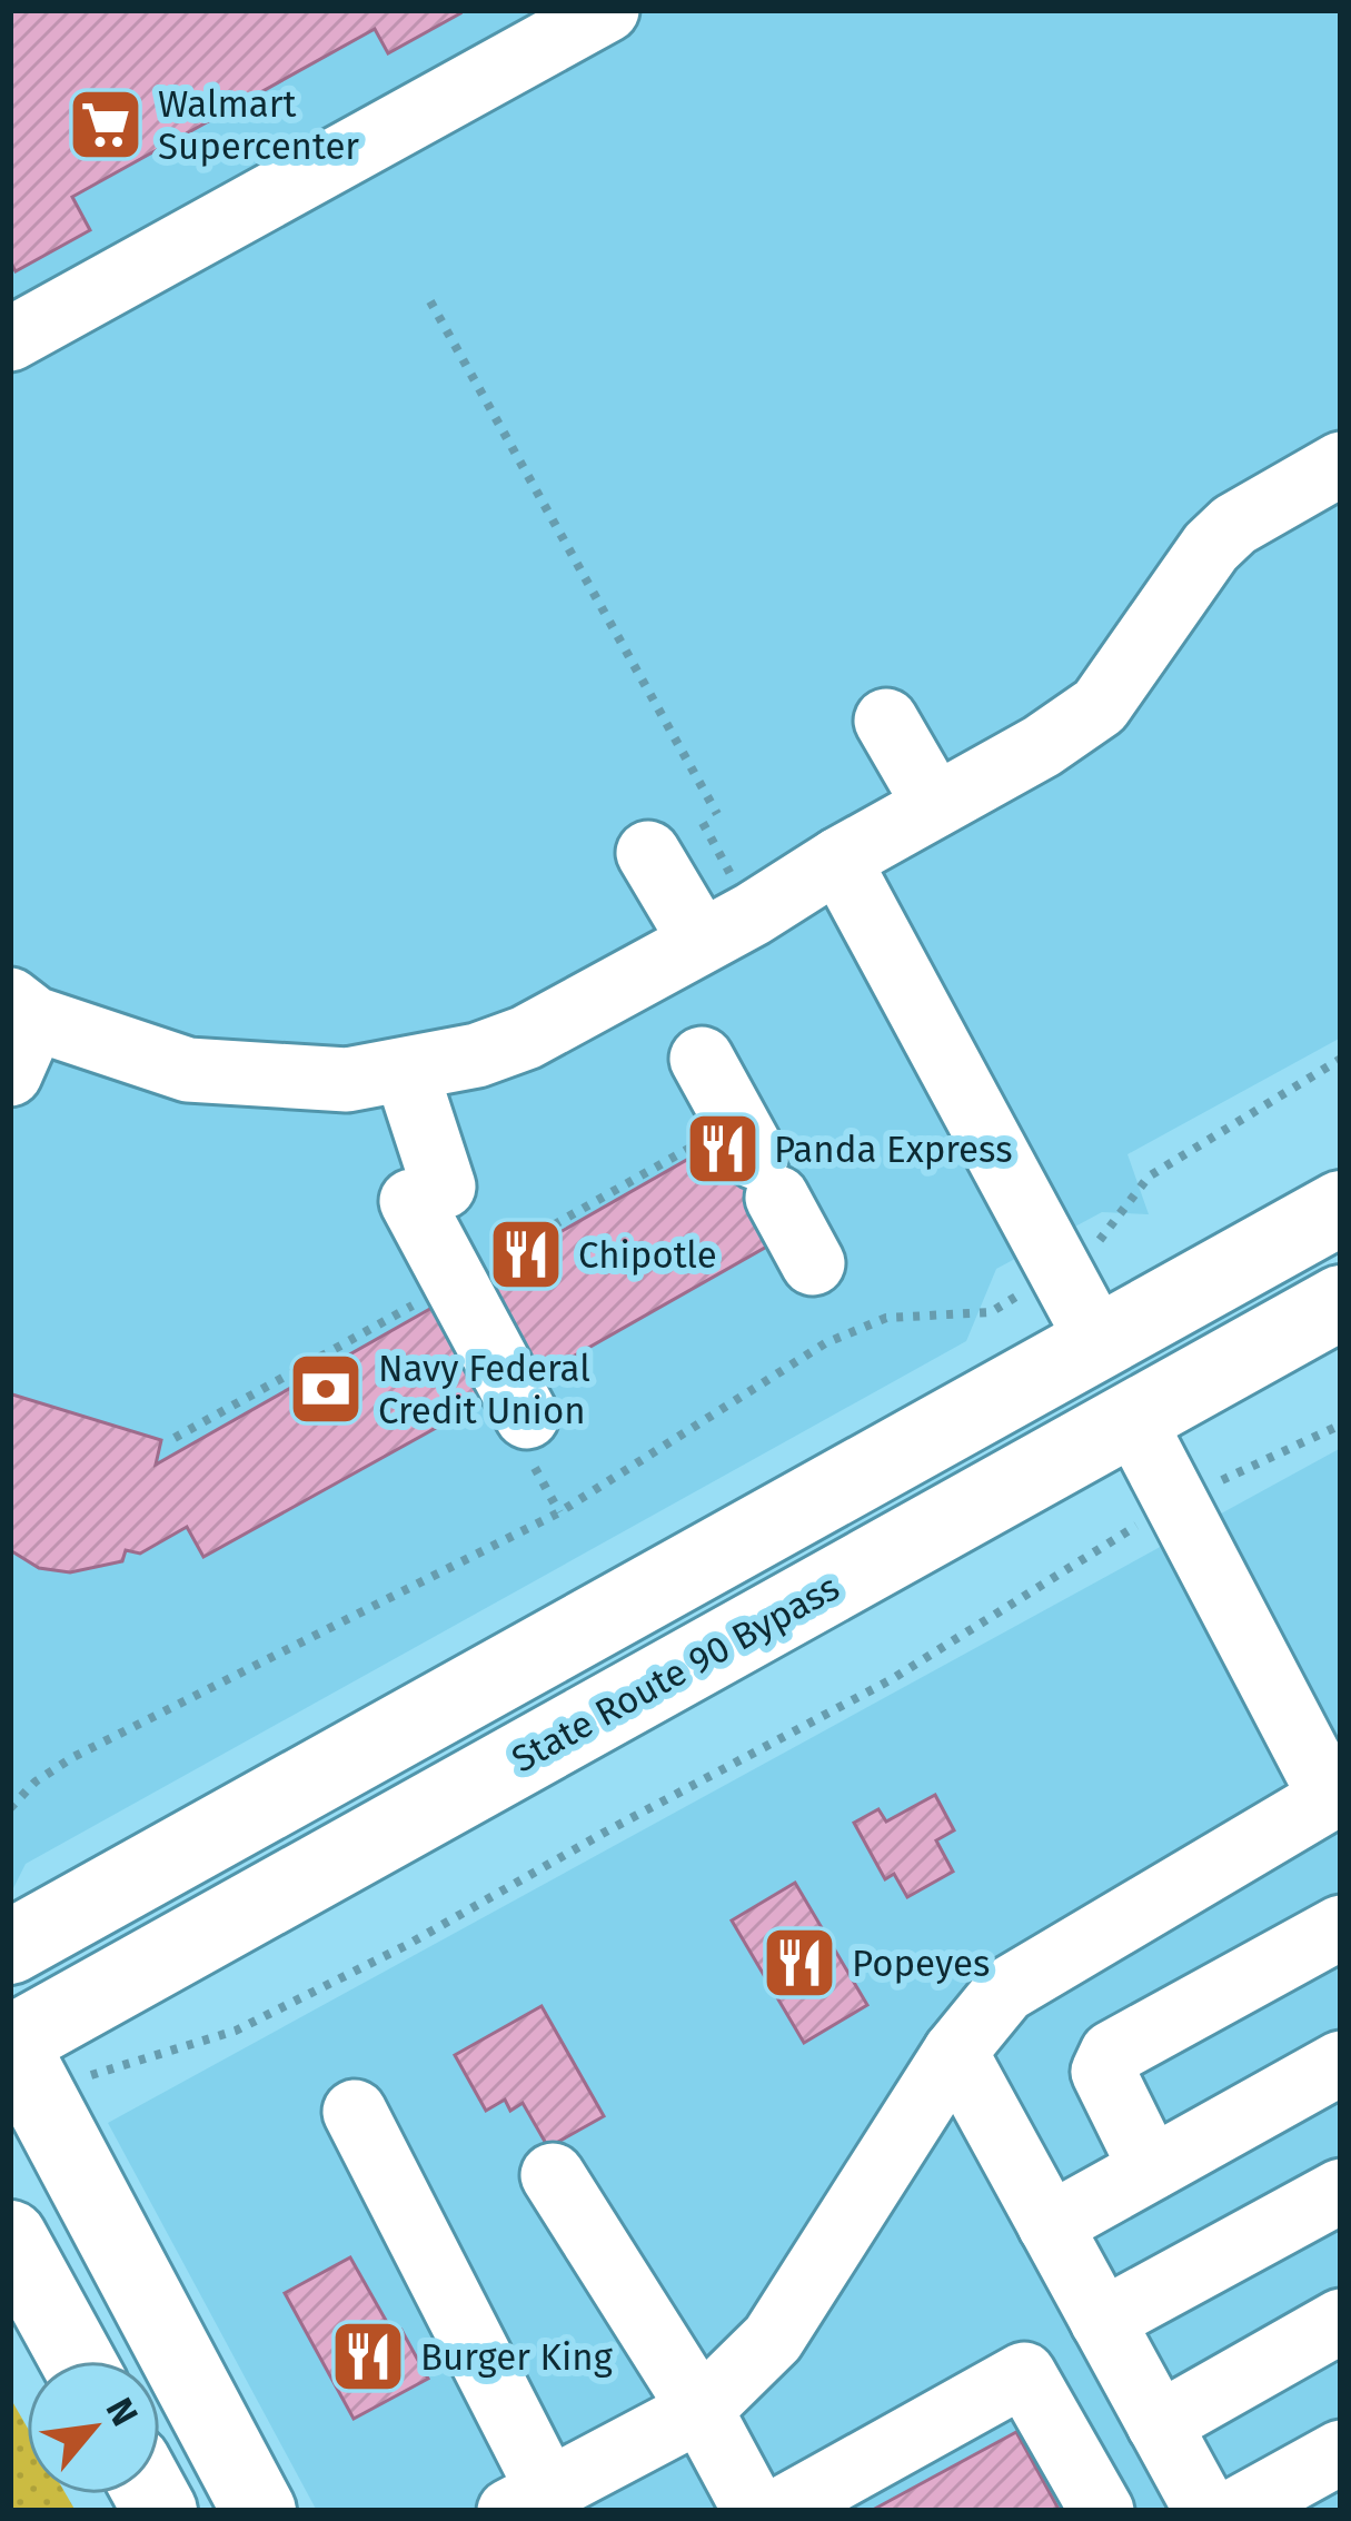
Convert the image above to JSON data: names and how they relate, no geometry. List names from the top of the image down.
{
  "streets": {
    "main road": ["State Route 90 Bypass"]
  },
  "places": {
    "supermarket": ["Walmart Supercenter"],
    "restaurant": [
      "Panda Express",
      "Chipotle",
      "Popeyes",
      "Burger King"
    ],
    "bank": ["Navy Federal Credit Union"]
  },
  "north": "top right"
}
